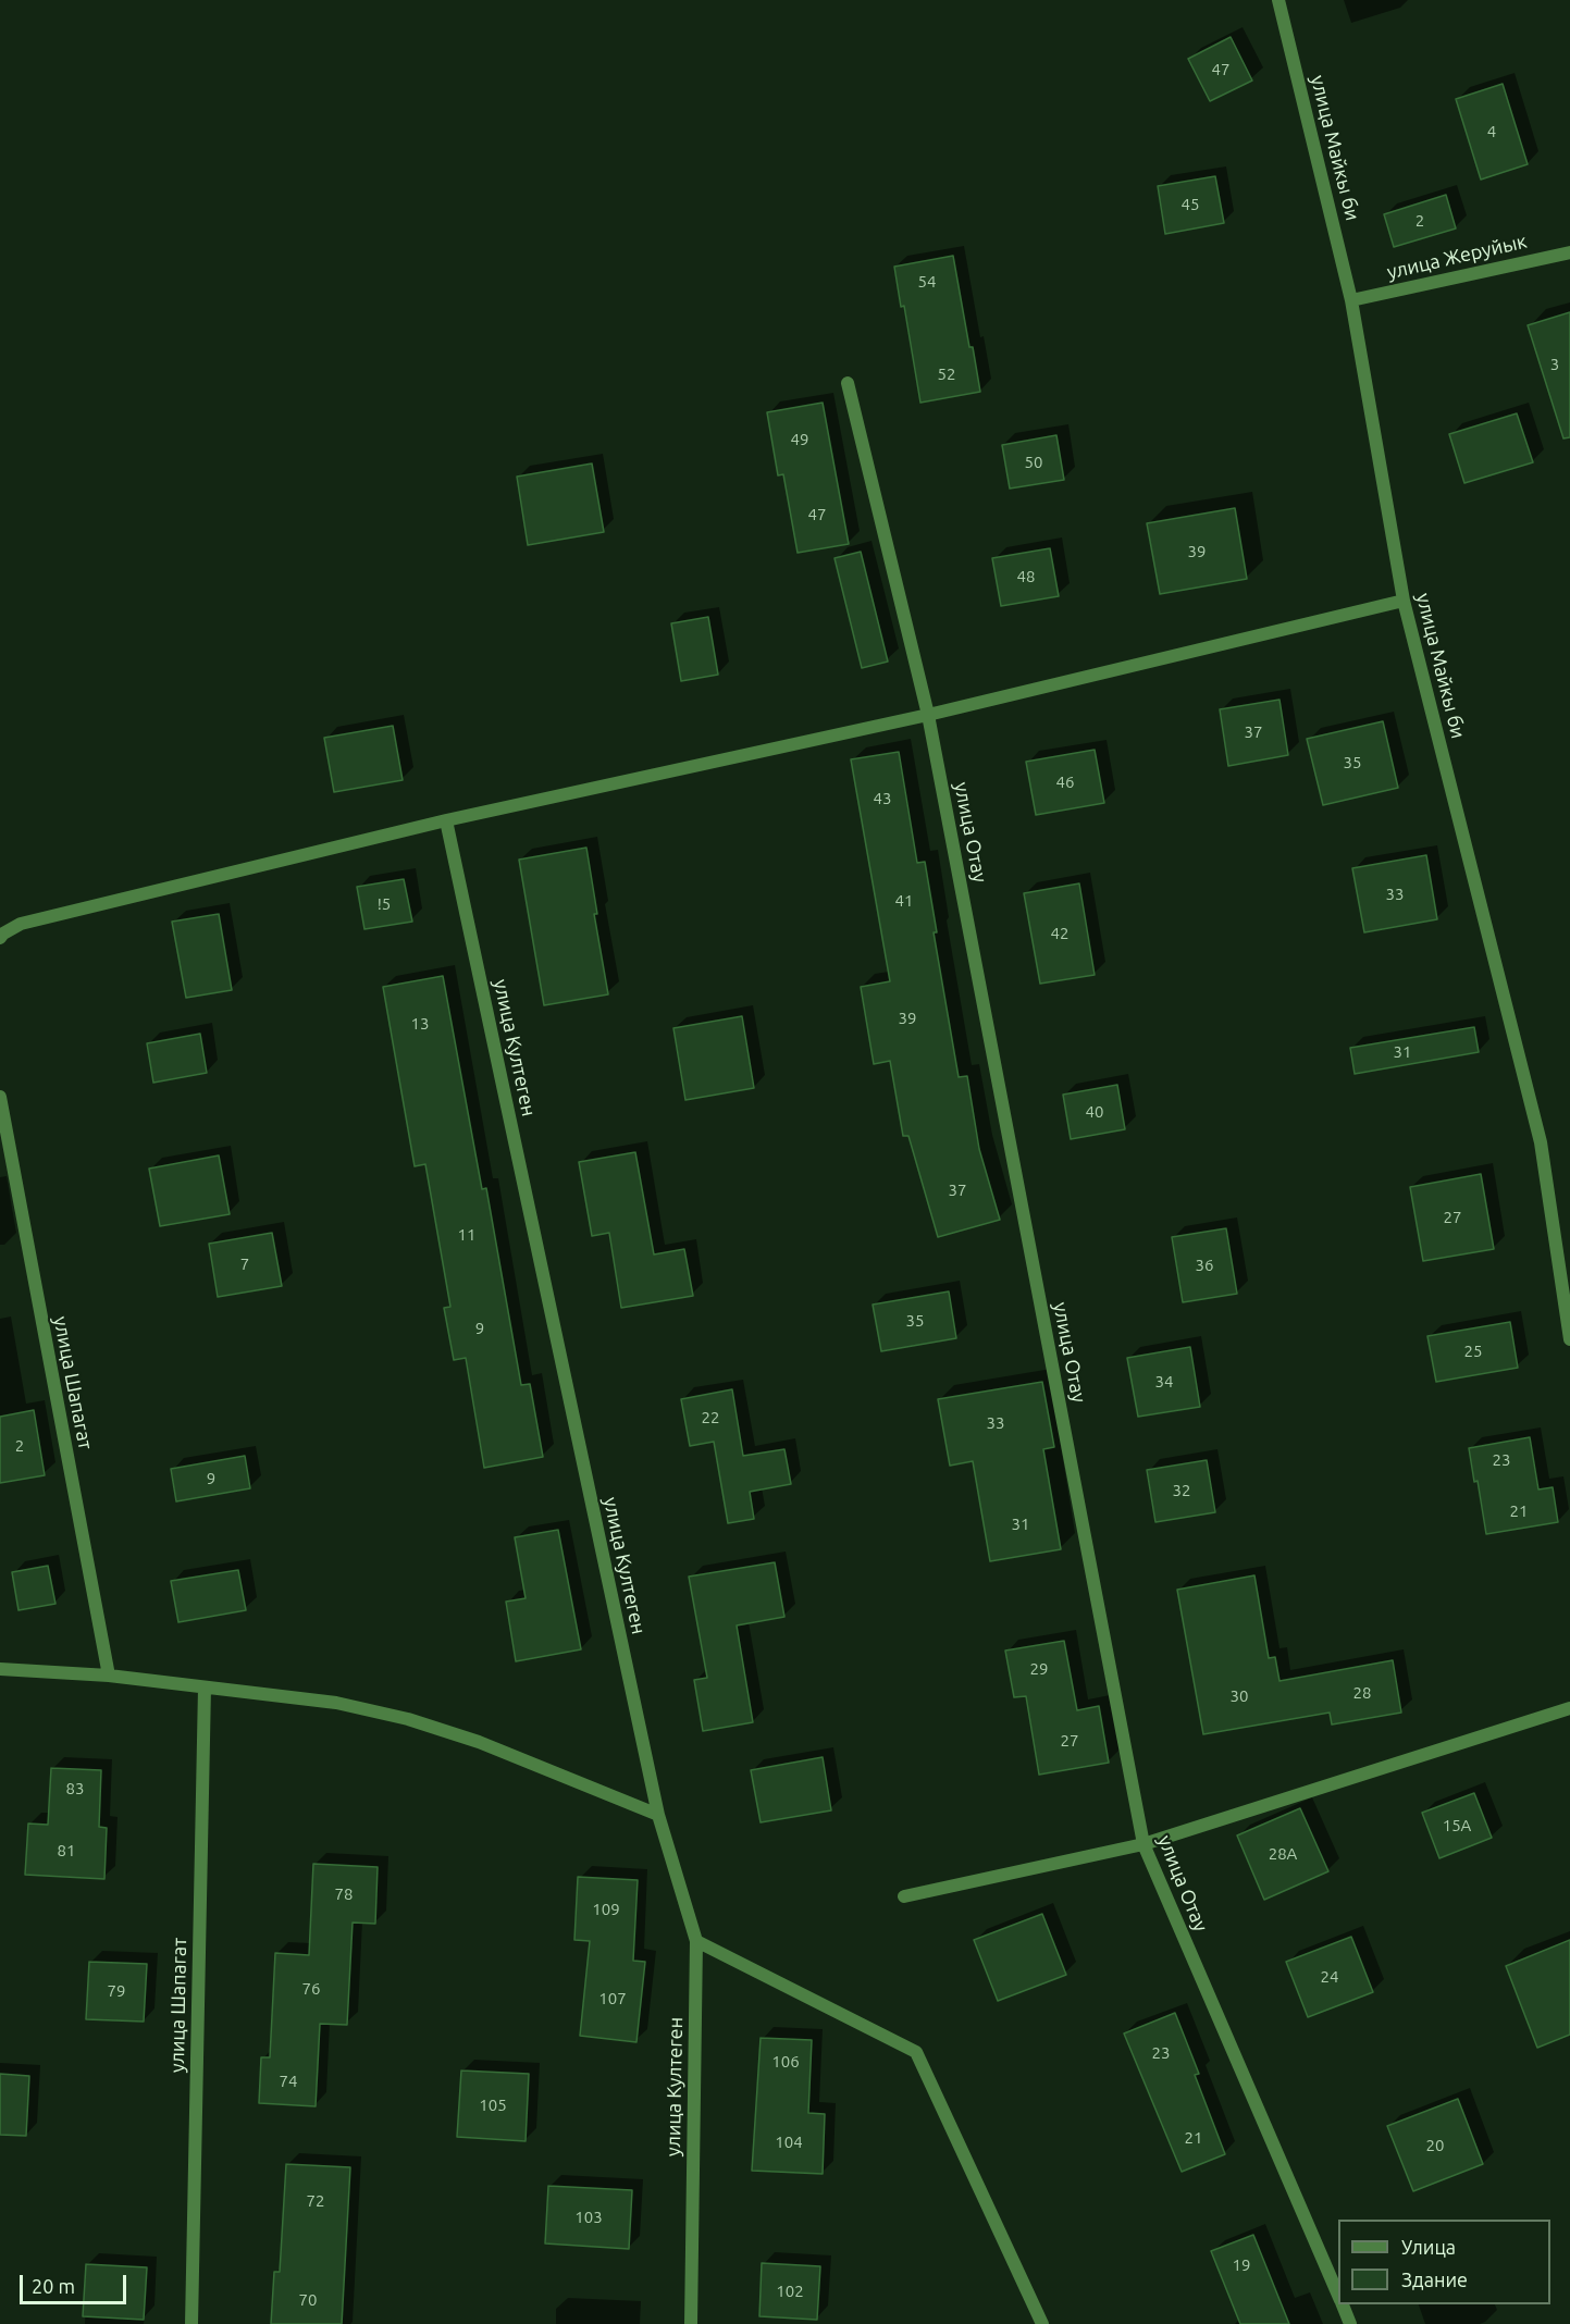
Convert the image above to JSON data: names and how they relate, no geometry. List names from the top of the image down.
{
  "streets": {
    "street": [
      "улица Майкы би",
      "улица Жеруйык",
      "улица Отау",
      "улица Култеген",
      "улица Шапагат"
    ]
  },
  "crossings": [
    ["улица Майкы би", "улица Жеруйык"]
  ],
  "house_numbers": [
    "47",
    "4",
    "45",
    "2",
    "54",
    "3",
    "52",
    "49",
    "50",
    "47",
    "39",
    "48",
    "37",
    "35",
    "46",
    "43",
    "33",
    "41",
    "!5",
    "42",
    "39",
    "13",
    "31",
    "40",
    "37",
    "27",
    "11",
    "7",
    "36",
    "35",
    "9",
    "25",
    "34",
    "22",
    "33",
    "2",
    "23",
    "9",
    "32",
    "21",
    "31",
    "29",
    "28",
    "30",
    "27",
    "83",
    "15А",
    "81",
    "28А",
    "78",
    "109",
    "24",
    "76",
    "79",
    "107",
    "23",
    "106",
    "74",
    "105",
    "21",
    "104",
    "20",
    "72",
    "103",
    "19",
    "102",
    "70"
  ],
  "legend": ["Улица", "Здание"],
  "scale_bar": "20 m"
}
